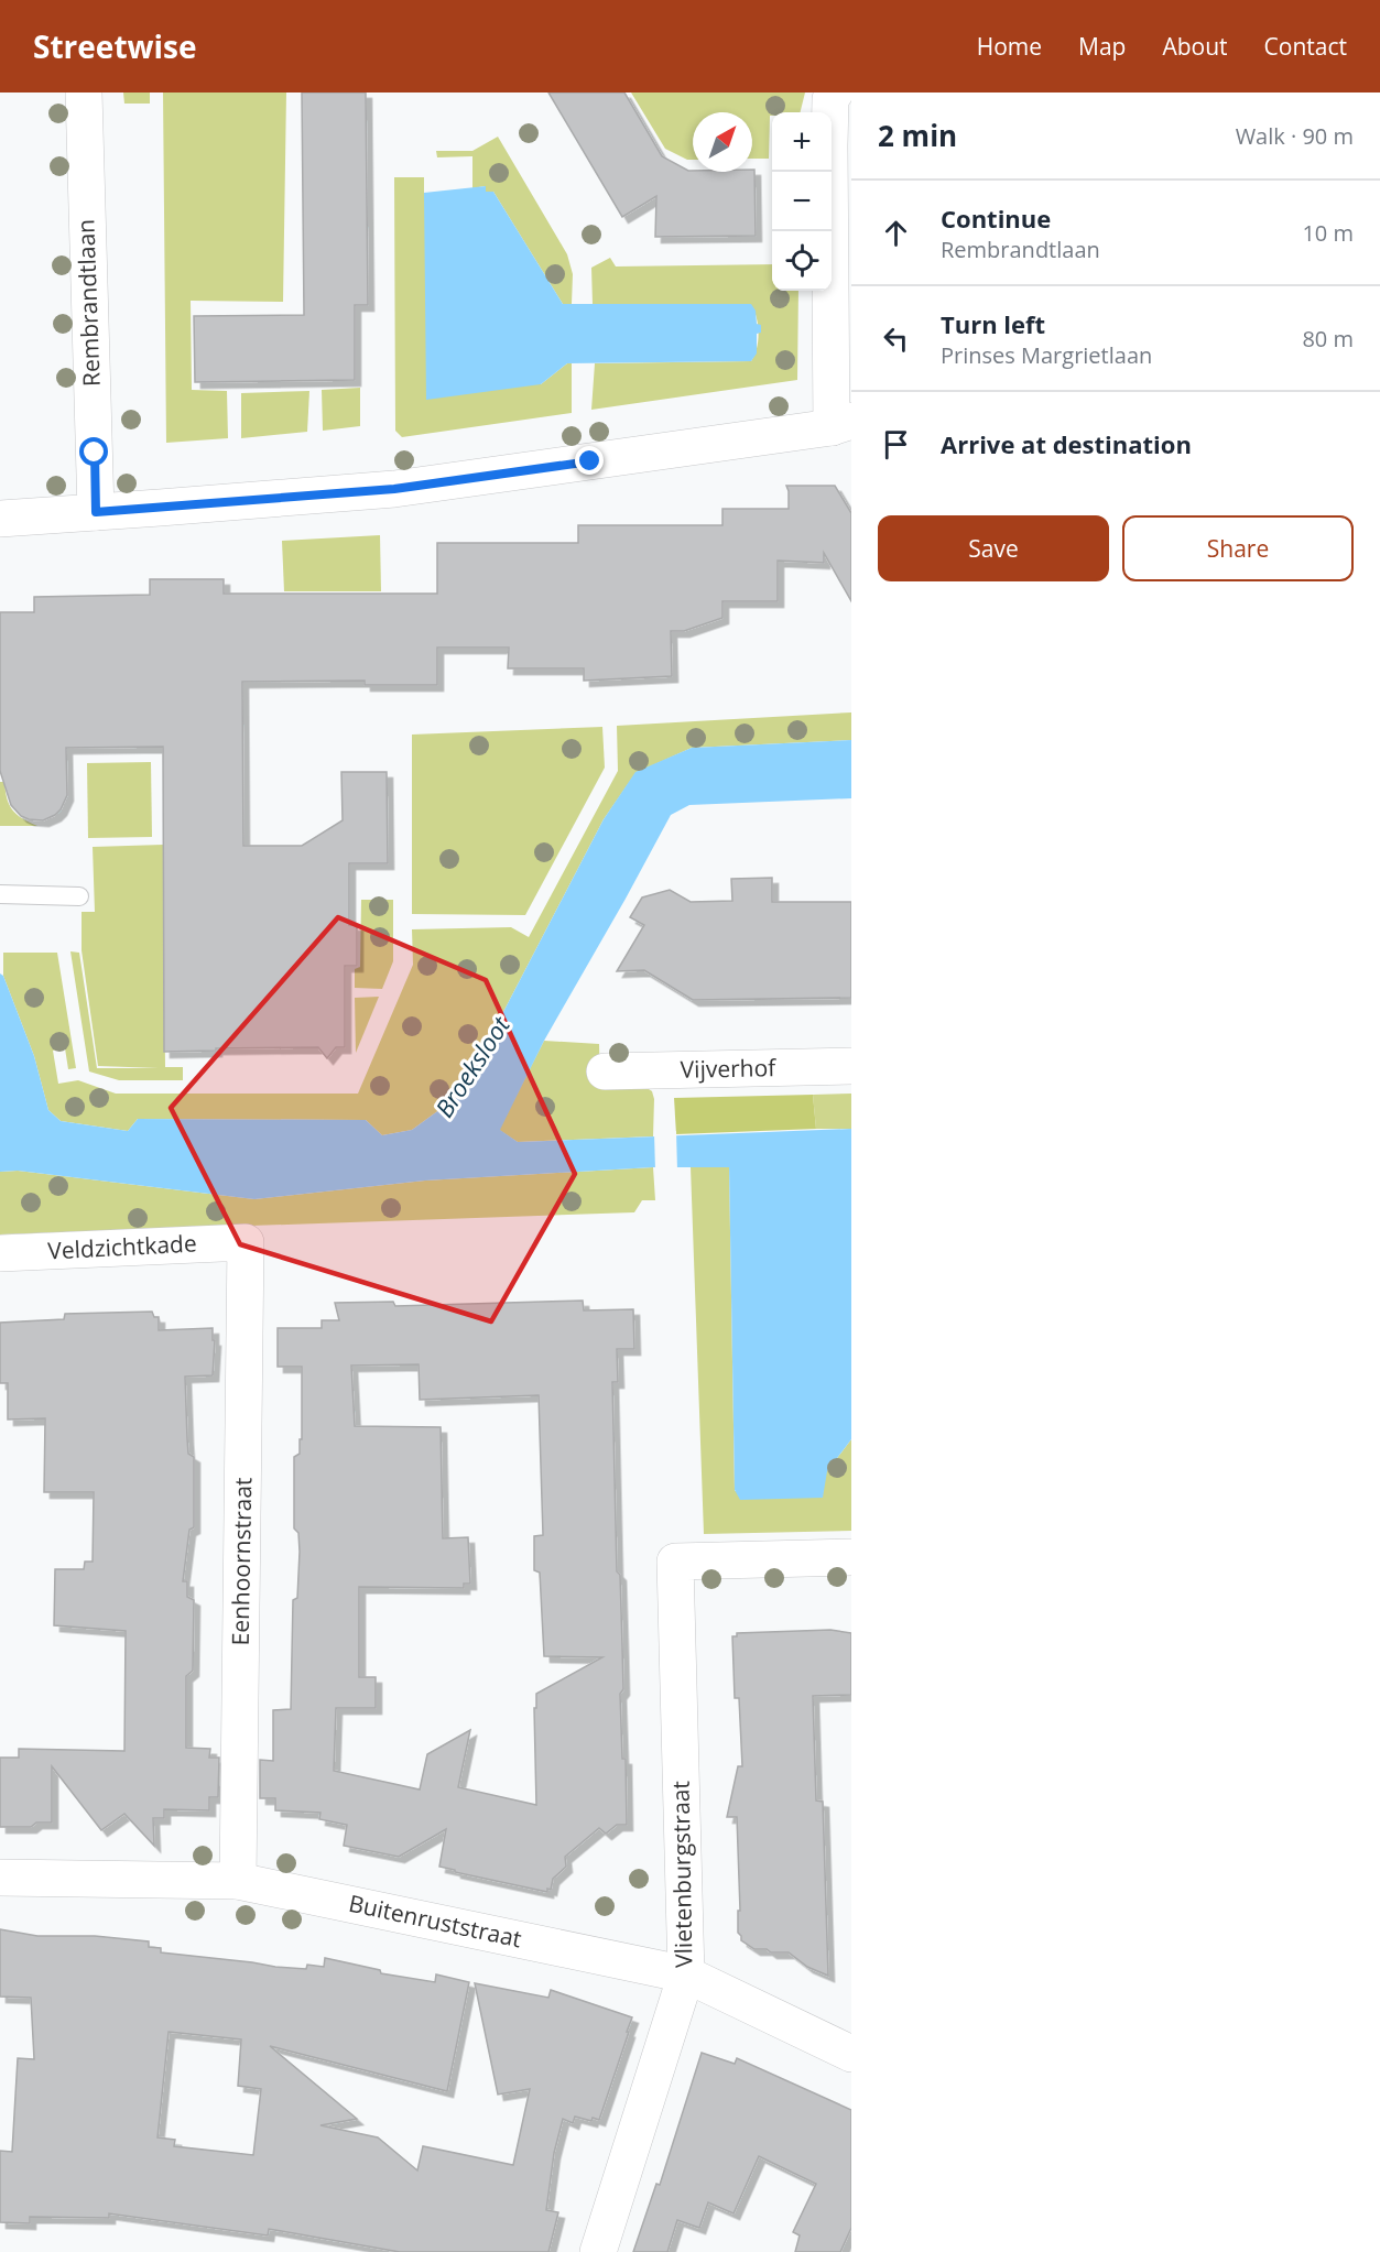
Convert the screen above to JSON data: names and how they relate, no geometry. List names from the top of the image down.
{
  "streets": {
    "street": [
      "Rembrandtlaan",
      "Vijverhof",
      "Veldzichtkade",
      "Eenhoornstraat",
      "Vlietenburgstraat",
      "Buitenruststraat"
    ]
  },
  "crossings": [
    ["Veldzichtkade", "Eenhoornstraat"],
    ["Eenhoornstraat", "Buitenruststraat"],
    ["Vlietenburgstraat", "Buitenruststraat"]
  ],
  "water": ["Broeksloot"],
  "north": "top right",
  "page": {
    "header": "Streetwise",
    "nav": [
      "Home",
      "Map",
      "About",
      "Contact"
    ],
    "heading": ["2 min", "Walk · 90 m"],
    "map_buttons": ["+", "−"],
    "list": [
      ["Continue", "Rembrandtlaan", "10 m"],
      ["Turn left", "Prinses Margrietlaan", "80 m"],
      "Arrive at destination"
    ],
    "buttons": ["Save", "Share"]
  }
}
